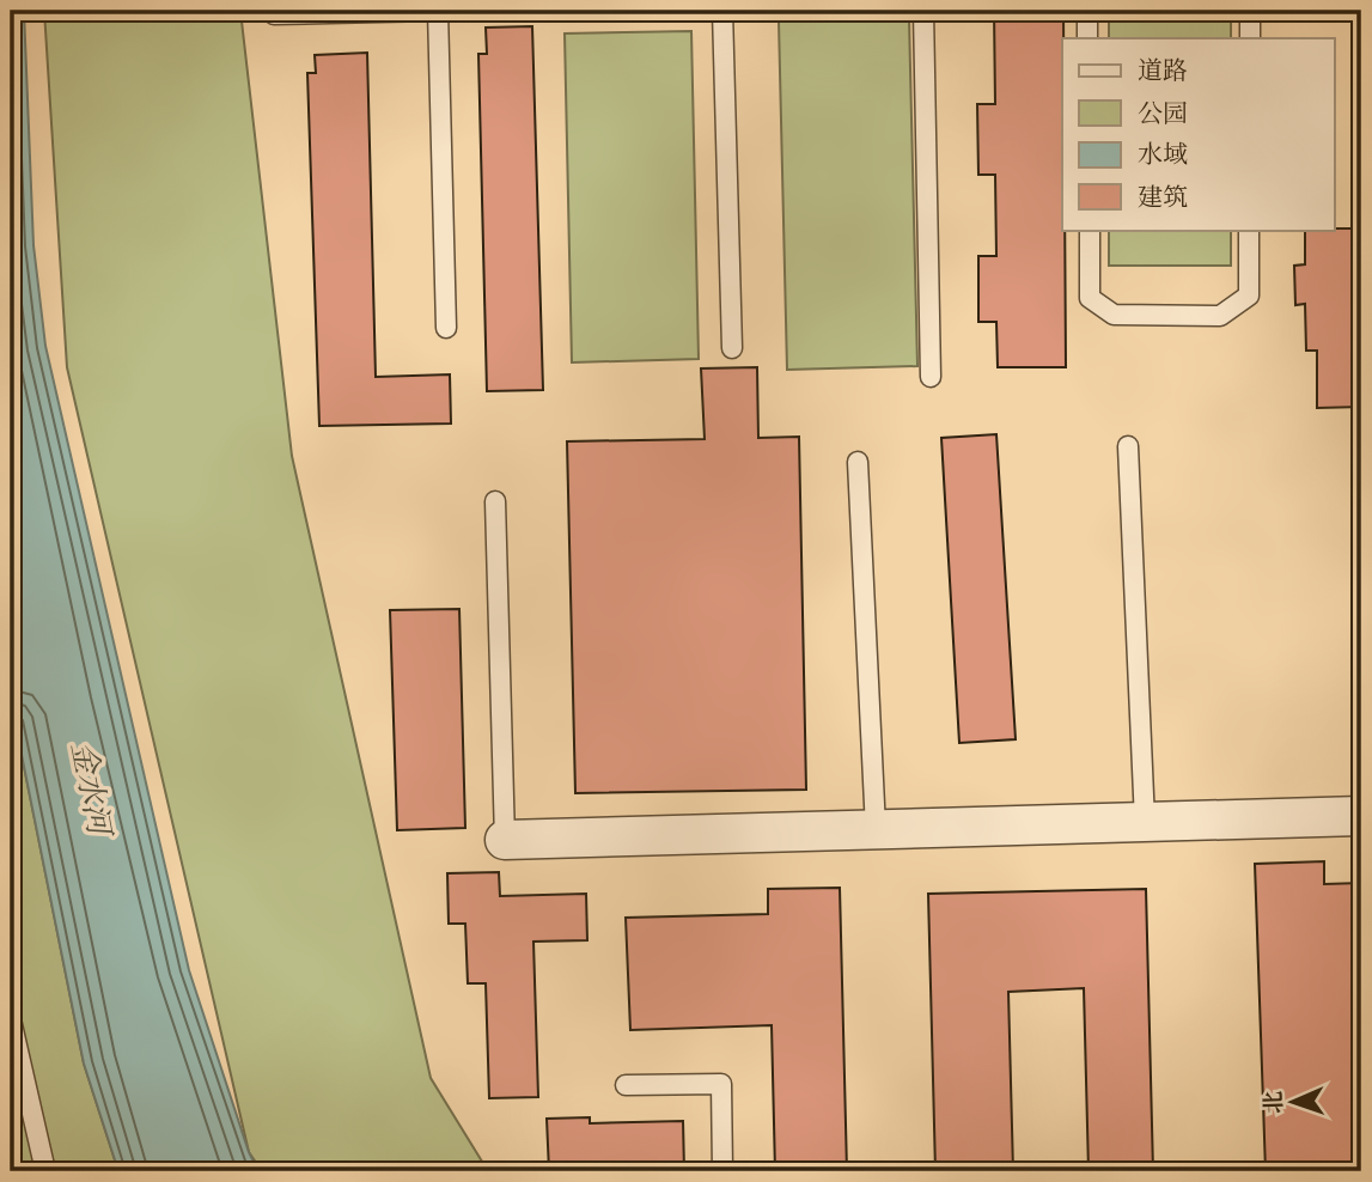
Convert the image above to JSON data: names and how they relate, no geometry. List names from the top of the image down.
{
  "water": ["金水河"],
  "legend": [
    "道路",
    "公园",
    "水域",
    "建筑"
  ],
  "north": "left"
}
